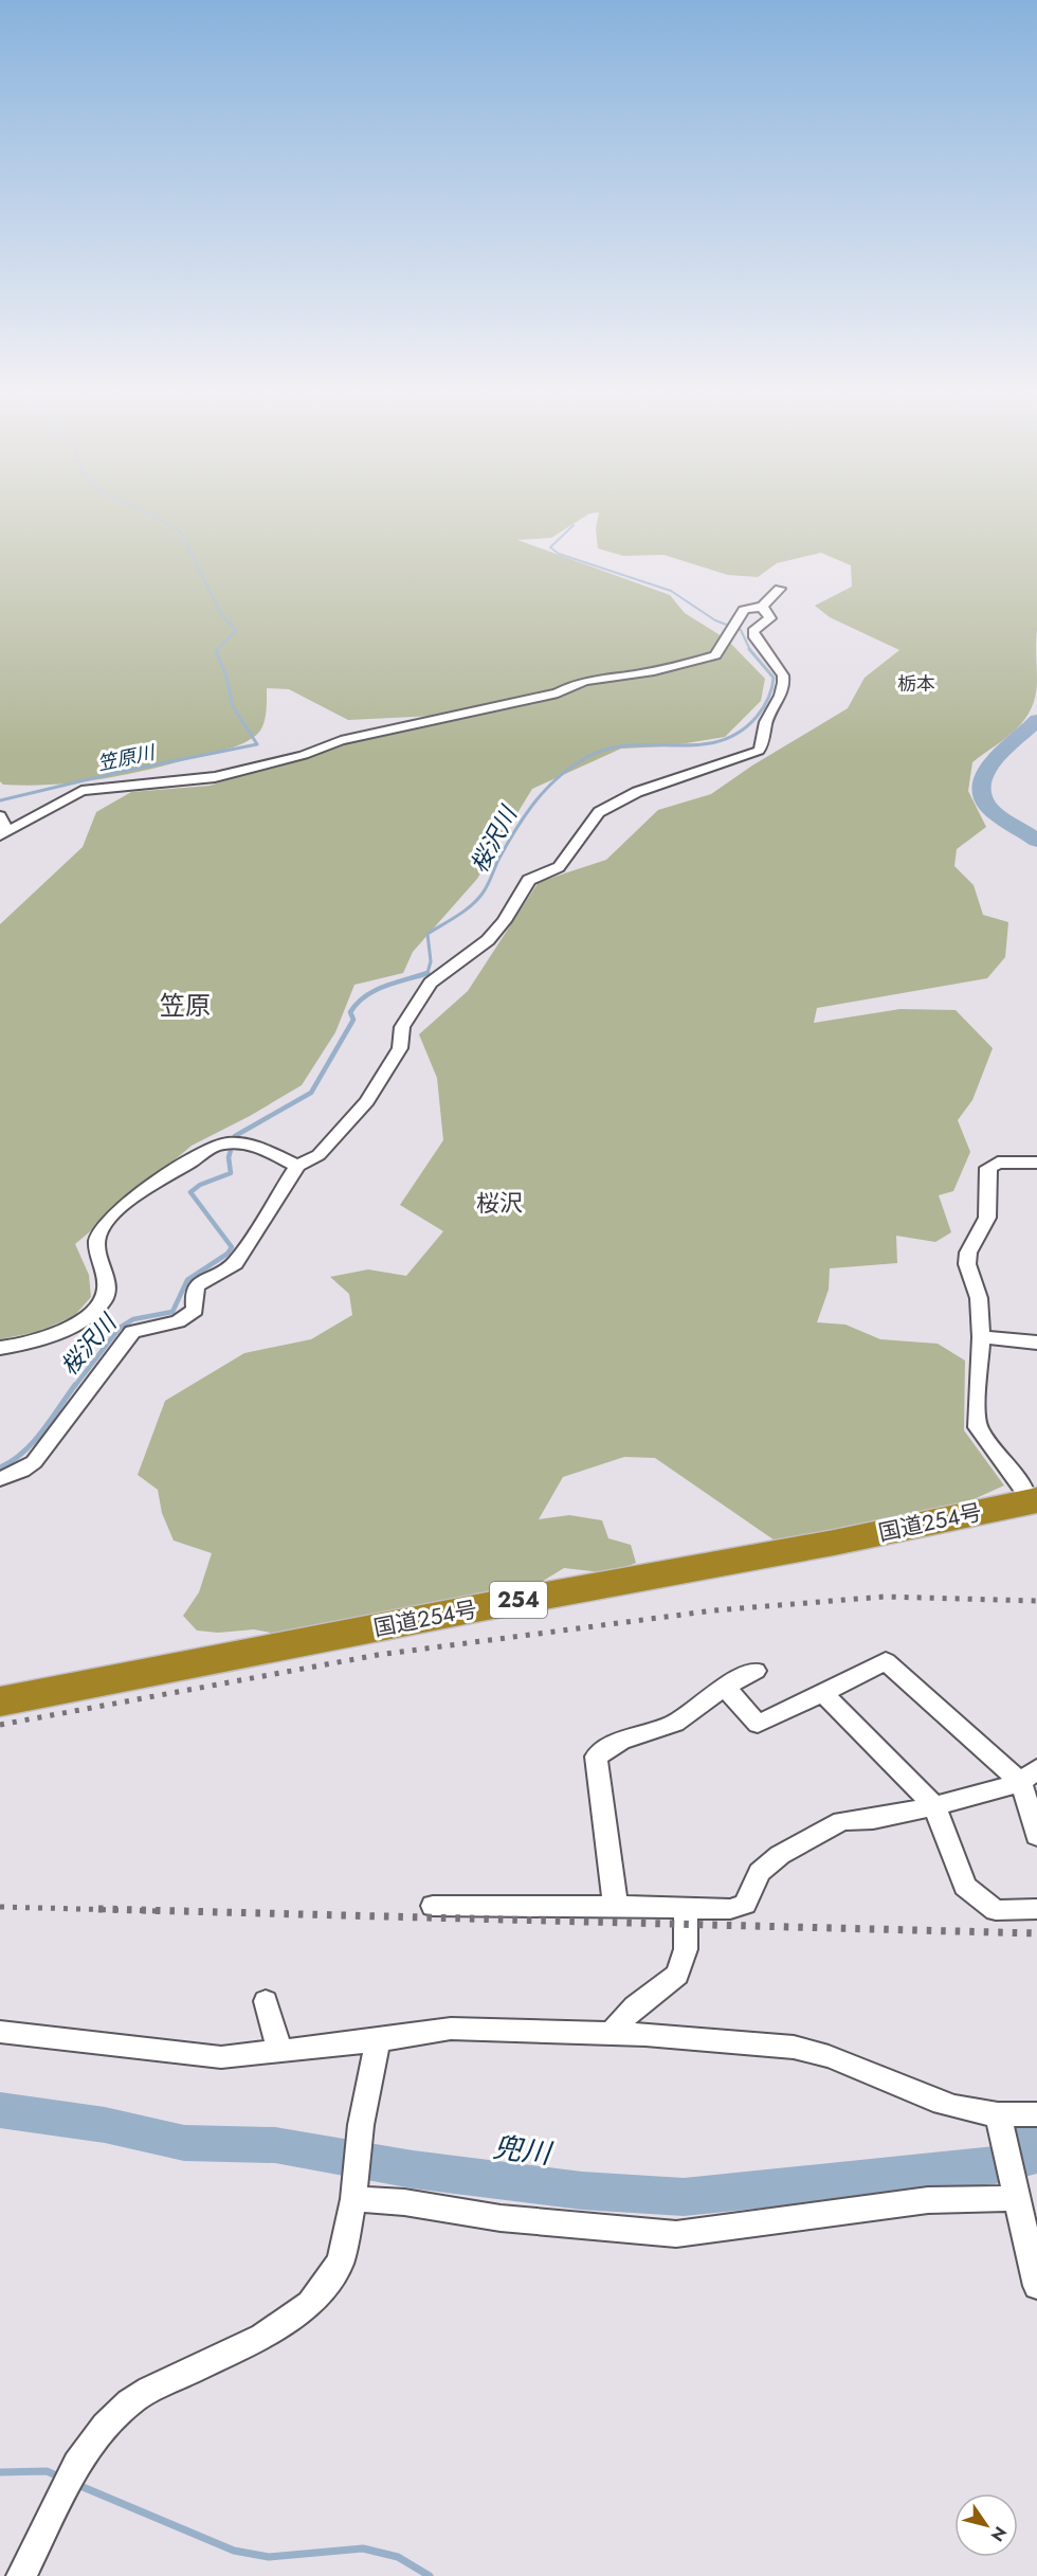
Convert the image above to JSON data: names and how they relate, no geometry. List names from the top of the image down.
{
  "streets": {
    "highway": ["国道254号", "254"]
  },
  "districts": ["栃本", "笠原", "桜沢"],
  "water": ["笠原川", "桜沢川", "兜川"],
  "north": "bottom right"
}
